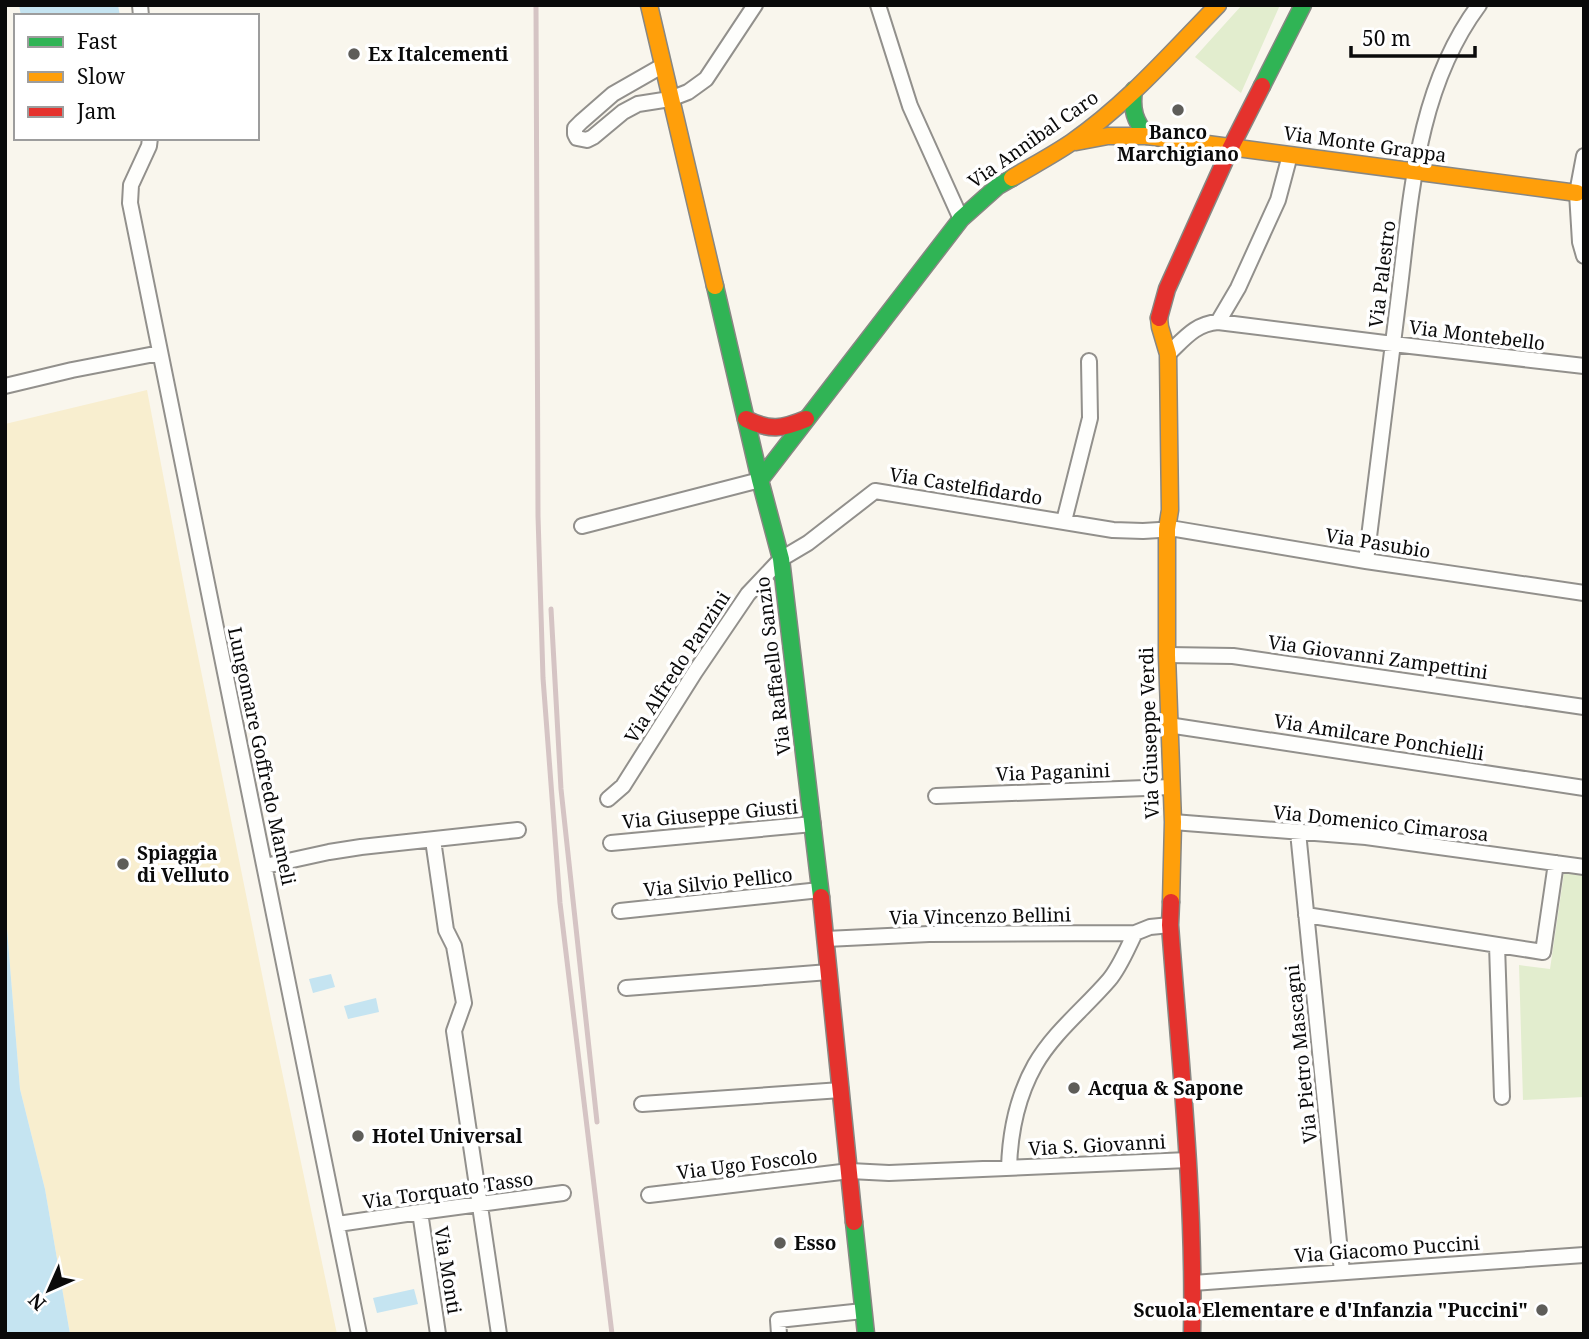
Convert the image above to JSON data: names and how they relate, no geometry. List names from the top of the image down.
{
  "streets": {
    "street": [
      "Via Annibal Caro",
      "Via Monte Grappa",
      "Via Palestro",
      "Via Montebello",
      "Via Castelfidardo",
      "Via Pasubio",
      "Via Giovanni Zampettini",
      "Via Raffaello Sanzio",
      "Via Alfredo Panzini",
      "Via Giuseppe Verdi",
      "Via Amilcare Ponchielli",
      "Lungomare Goffredo Mameli",
      "Via Paganini",
      "Via Giuseppe Giusti",
      "Via Domenico Cimarosa",
      "Via Silvio Pellico",
      "Via Vincenzo Bellini",
      "Via Pietro Mascagni",
      "Via S. Giovanni",
      "Via Ugo Foscolo",
      "Via Torquato Tasso",
      "Via Giacomo Puccini",
      "Via Monti"
    ]
  },
  "crossings": [
    ["Via Annibal Caro", "Via Monte Grappa"],
    ["Via Annibal Caro", "Via Raffaello Sanzio"],
    ["Via Monte Grappa", "Via Palestro"],
    ["Via Monte Grappa", "Via Giuseppe Verdi"],
    ["Via Palestro", "Via Montebello"],
    ["Via Palestro", "Via Pasubio"],
    ["Via Castelfidardo", "Via Pasubio"],
    ["Via Castelfidardo", "Via Raffaello Sanzio"],
    ["Via Castelfidardo", "Via Alfredo Panzini"],
    ["Via Castelfidardo", "Via Giuseppe Verdi"],
    ["Via Pasubio", "Via Giuseppe Verdi"],
    ["Via Giovanni Zampettini", "Via Giuseppe Verdi"],
    ["Via Raffaello Sanzio", "Via Alfredo Panzini"],
    ["Via Raffaello Sanzio", "Via Giuseppe Giusti"],
    ["Via Raffaello Sanzio", "Via Silvio Pellico"],
    ["Via Raffaello Sanzio", "Via Vincenzo Bellini"],
    ["Via Raffaello Sanzio", "Via S. Giovanni"],
    ["Via Raffaello Sanzio", "Via Ugo Foscolo"],
    ["Via Giuseppe Verdi", "Via Amilcare Ponchielli"],
    ["Via Giuseppe Verdi", "Via Paganini"],
    ["Via Giuseppe Verdi", "Via Domenico Cimarosa"],
    ["Via Giuseppe Verdi", "Via Vincenzo Bellini"],
    ["Via Giuseppe Verdi", "Via S. Giovanni"],
    ["Via Giuseppe Verdi", "Via Giacomo Puccini"],
    ["Lungomare Goffredo Mameli", "Via Torquato Tasso"],
    ["Via Domenico Cimarosa", "Via Pietro Mascagni"],
    ["Via Vincenzo Bellini", "Via S. Giovanni"],
    ["Via Pietro Mascagni", "Via Giacomo Puccini"],
    ["Via S. Giovanni", "Via Ugo Foscolo"],
    ["Via Torquato Tasso", "Via Monti"]
  ],
  "places": [
    "Ex Italcementi",
    "Banco Marchigiano",
    "Spiaggia di Velluto",
    "Acqua & Sapone",
    "Hotel Universal",
    "Esso",
    "Scuola Elementare e d'Infanzia \"Puccini\""
  ],
  "legend": ["Fast", "Slow", "Jam"],
  "scale_bar": "50 m",
  "north": "bottom left"
}
